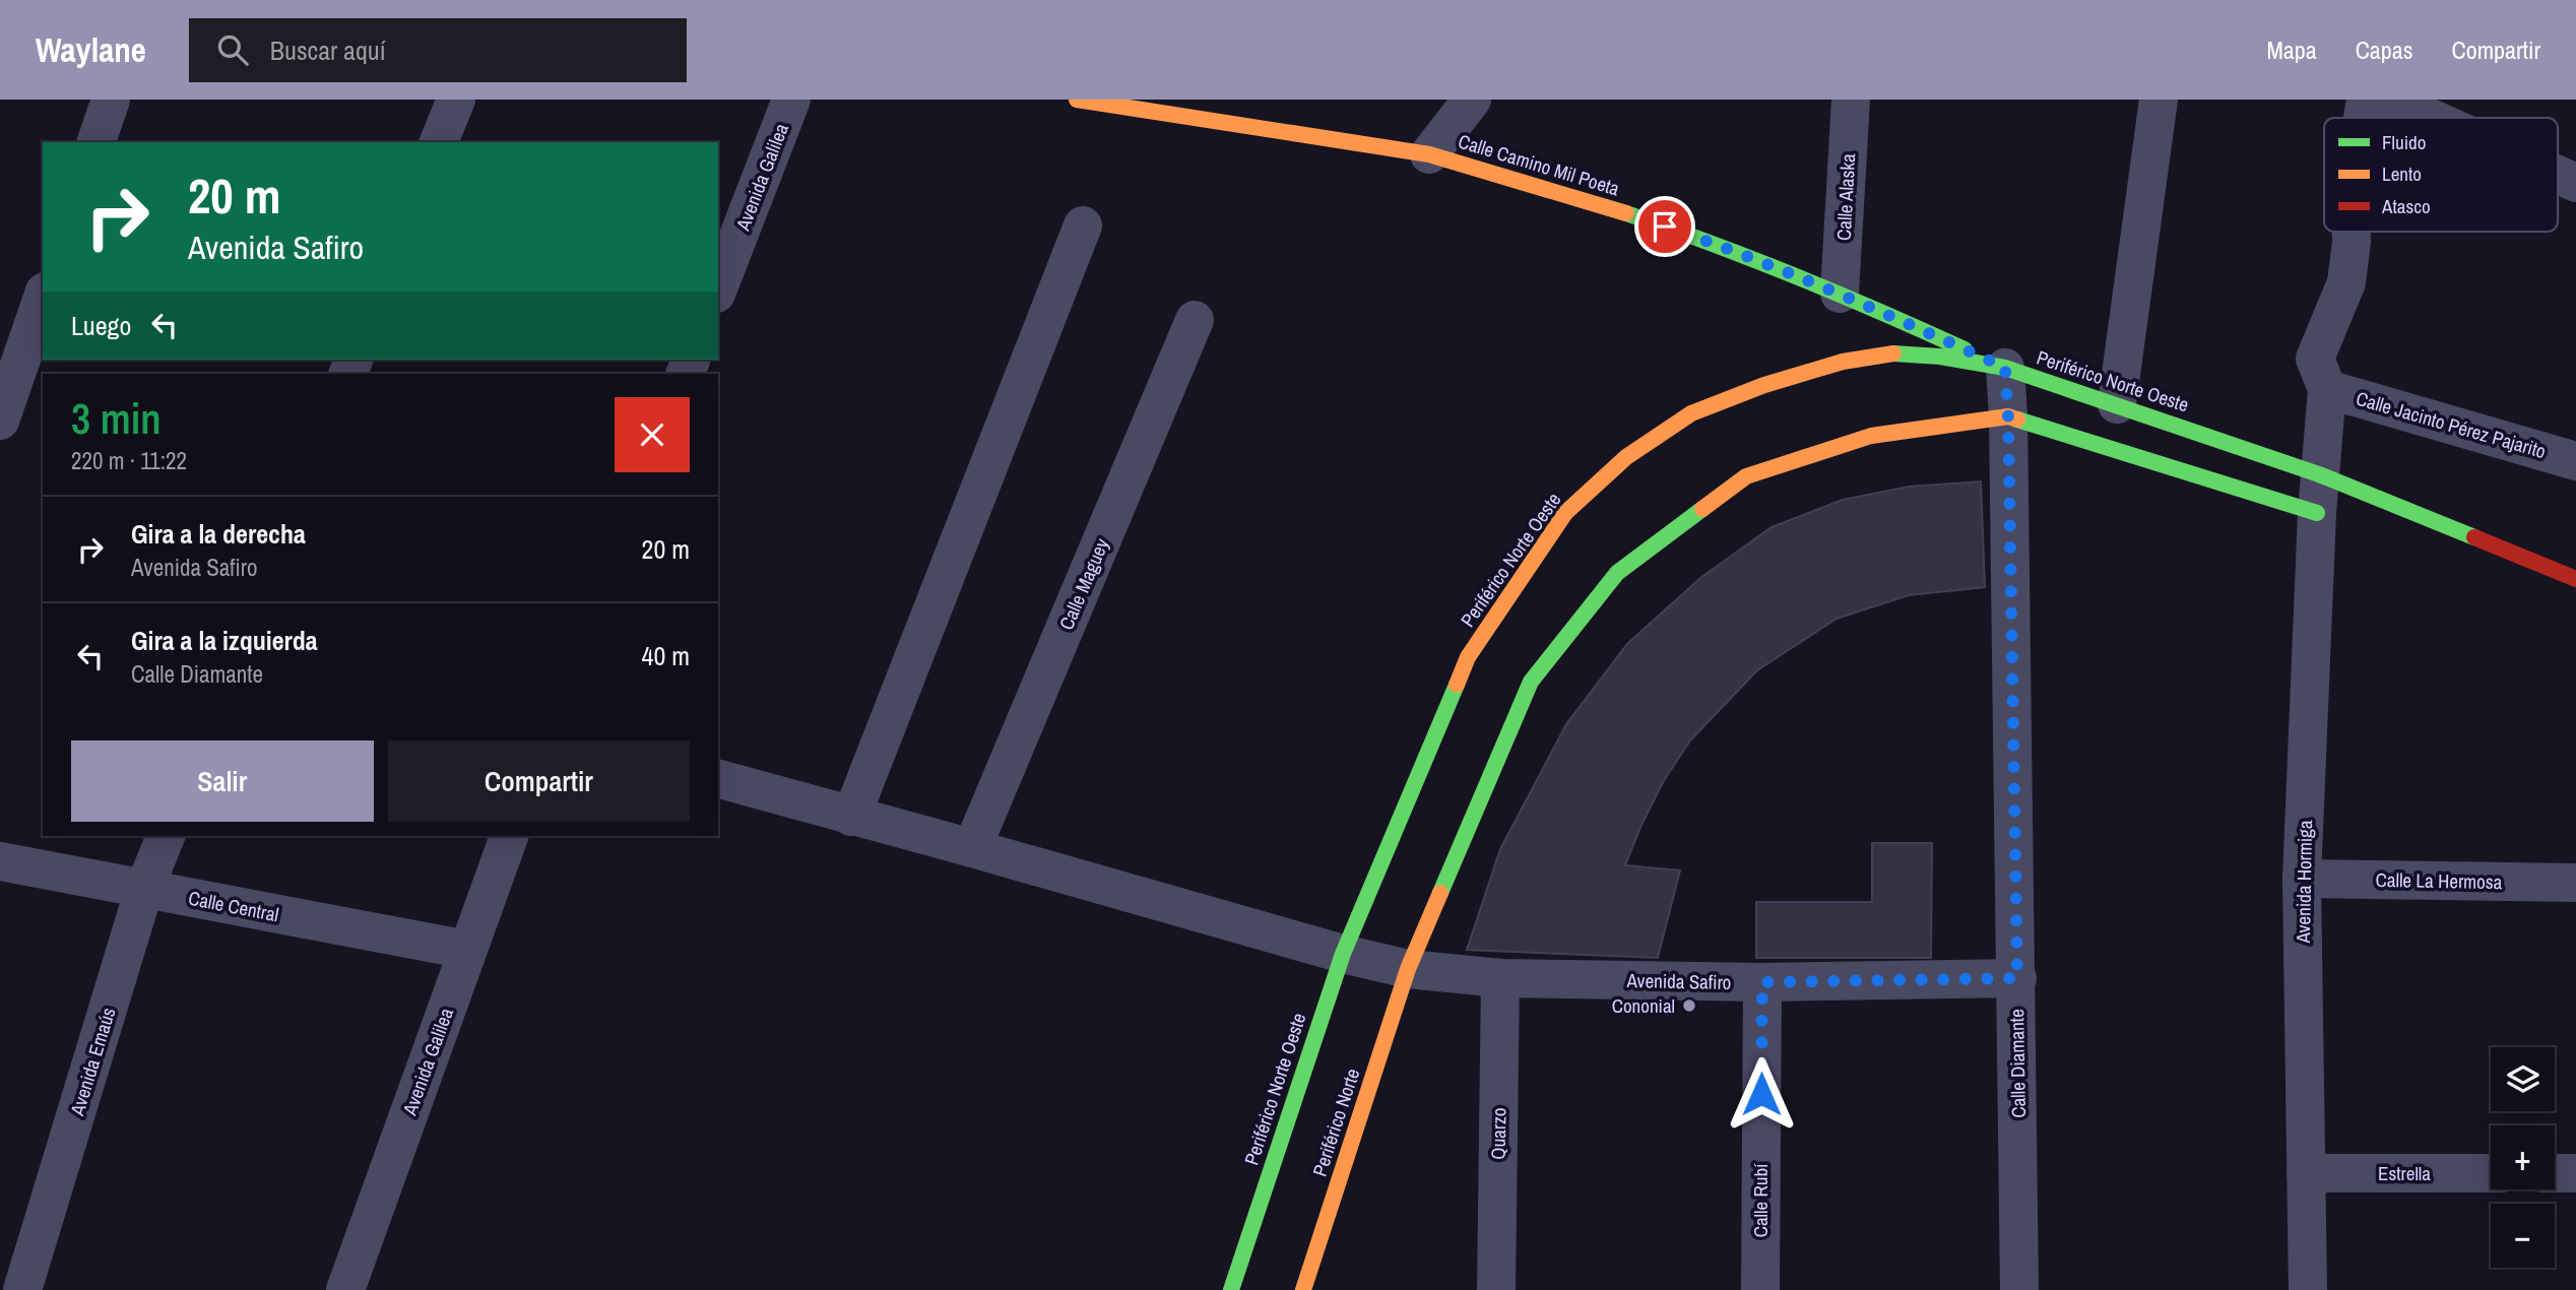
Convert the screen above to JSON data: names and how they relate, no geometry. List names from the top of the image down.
{
  "streets": {
    "main road": ["Calle Camino Mil Poeta", "Periférico Norte Oeste", "Periférico Norte"],
    "street": [
      "Avenida Galilea",
      "Calle Alaska",
      "Calle Jacinto Pérez Pajarito",
      "Calle Maguey",
      "Calle La Hermosa",
      "Avenida Hormiga",
      "Calle Central",
      "Avenida Safiro",
      "Avenida Emaús",
      "Calle Diamante",
      "Quarzo",
      "Estrella",
      "Calle Rubí"
    ]
  },
  "crossings": [
    ["Calle Camino Mil Poeta", "Calle Alaska"],
    ["Calle Camino Mil Poeta", "Periférico Norte Oeste"],
    ["Calle Camino Mil Poeta", "Calle Diamante"],
    ["Avenida Galilea", "Calle Central"],
    ["Periférico Norte Oeste", "Avenida Hormiga"],
    ["Periférico Norte Oeste", "Avenida Safiro"],
    ["Periférico Norte Oeste", "Calle Diamante"],
    ["Calle Jacinto Pérez Pajarito", "Avenida Hormiga"],
    ["Calle Maguey", "Avenida Safiro"],
    ["Calle La Hermosa", "Avenida Hormiga"],
    ["Avenida Hormiga", "Estrella"],
    ["Calle Central", "Avenida Emaús"],
    ["Avenida Safiro", "Calle Diamante"],
    ["Avenida Safiro", "Periférico Norte"],
    ["Avenida Safiro", "Quarzo"],
    ["Avenida Safiro", "Calle Rubí"],
    ["Calle Diamante", "Periférico Norte"]
  ],
  "places": ["Cononial"],
  "legend": ["Fluido", "Lento", "Atasco"],
  "page": {
    "header": "Waylane",
    "search": "Buscar aquí",
    "nav": ["Mapa", "Capas", "Compartir"],
    "turn": ["20 m", "Avenida Safiro"],
    "then": "Luego",
    "heading": ["3 min", "220 m · 11:22"],
    "list": [
      {
        "name": "Gira a la derecha",
        "note": "Avenida Safiro",
        "value": "20 m"
      },
      {
        "name": "Gira a la izquierda",
        "note": "Calle Diamante",
        "value": "40 m"
      }
    ],
    "buttons": ["Salir", "Compartir"],
    "map_buttons": ["+", "−"]
  }
}
